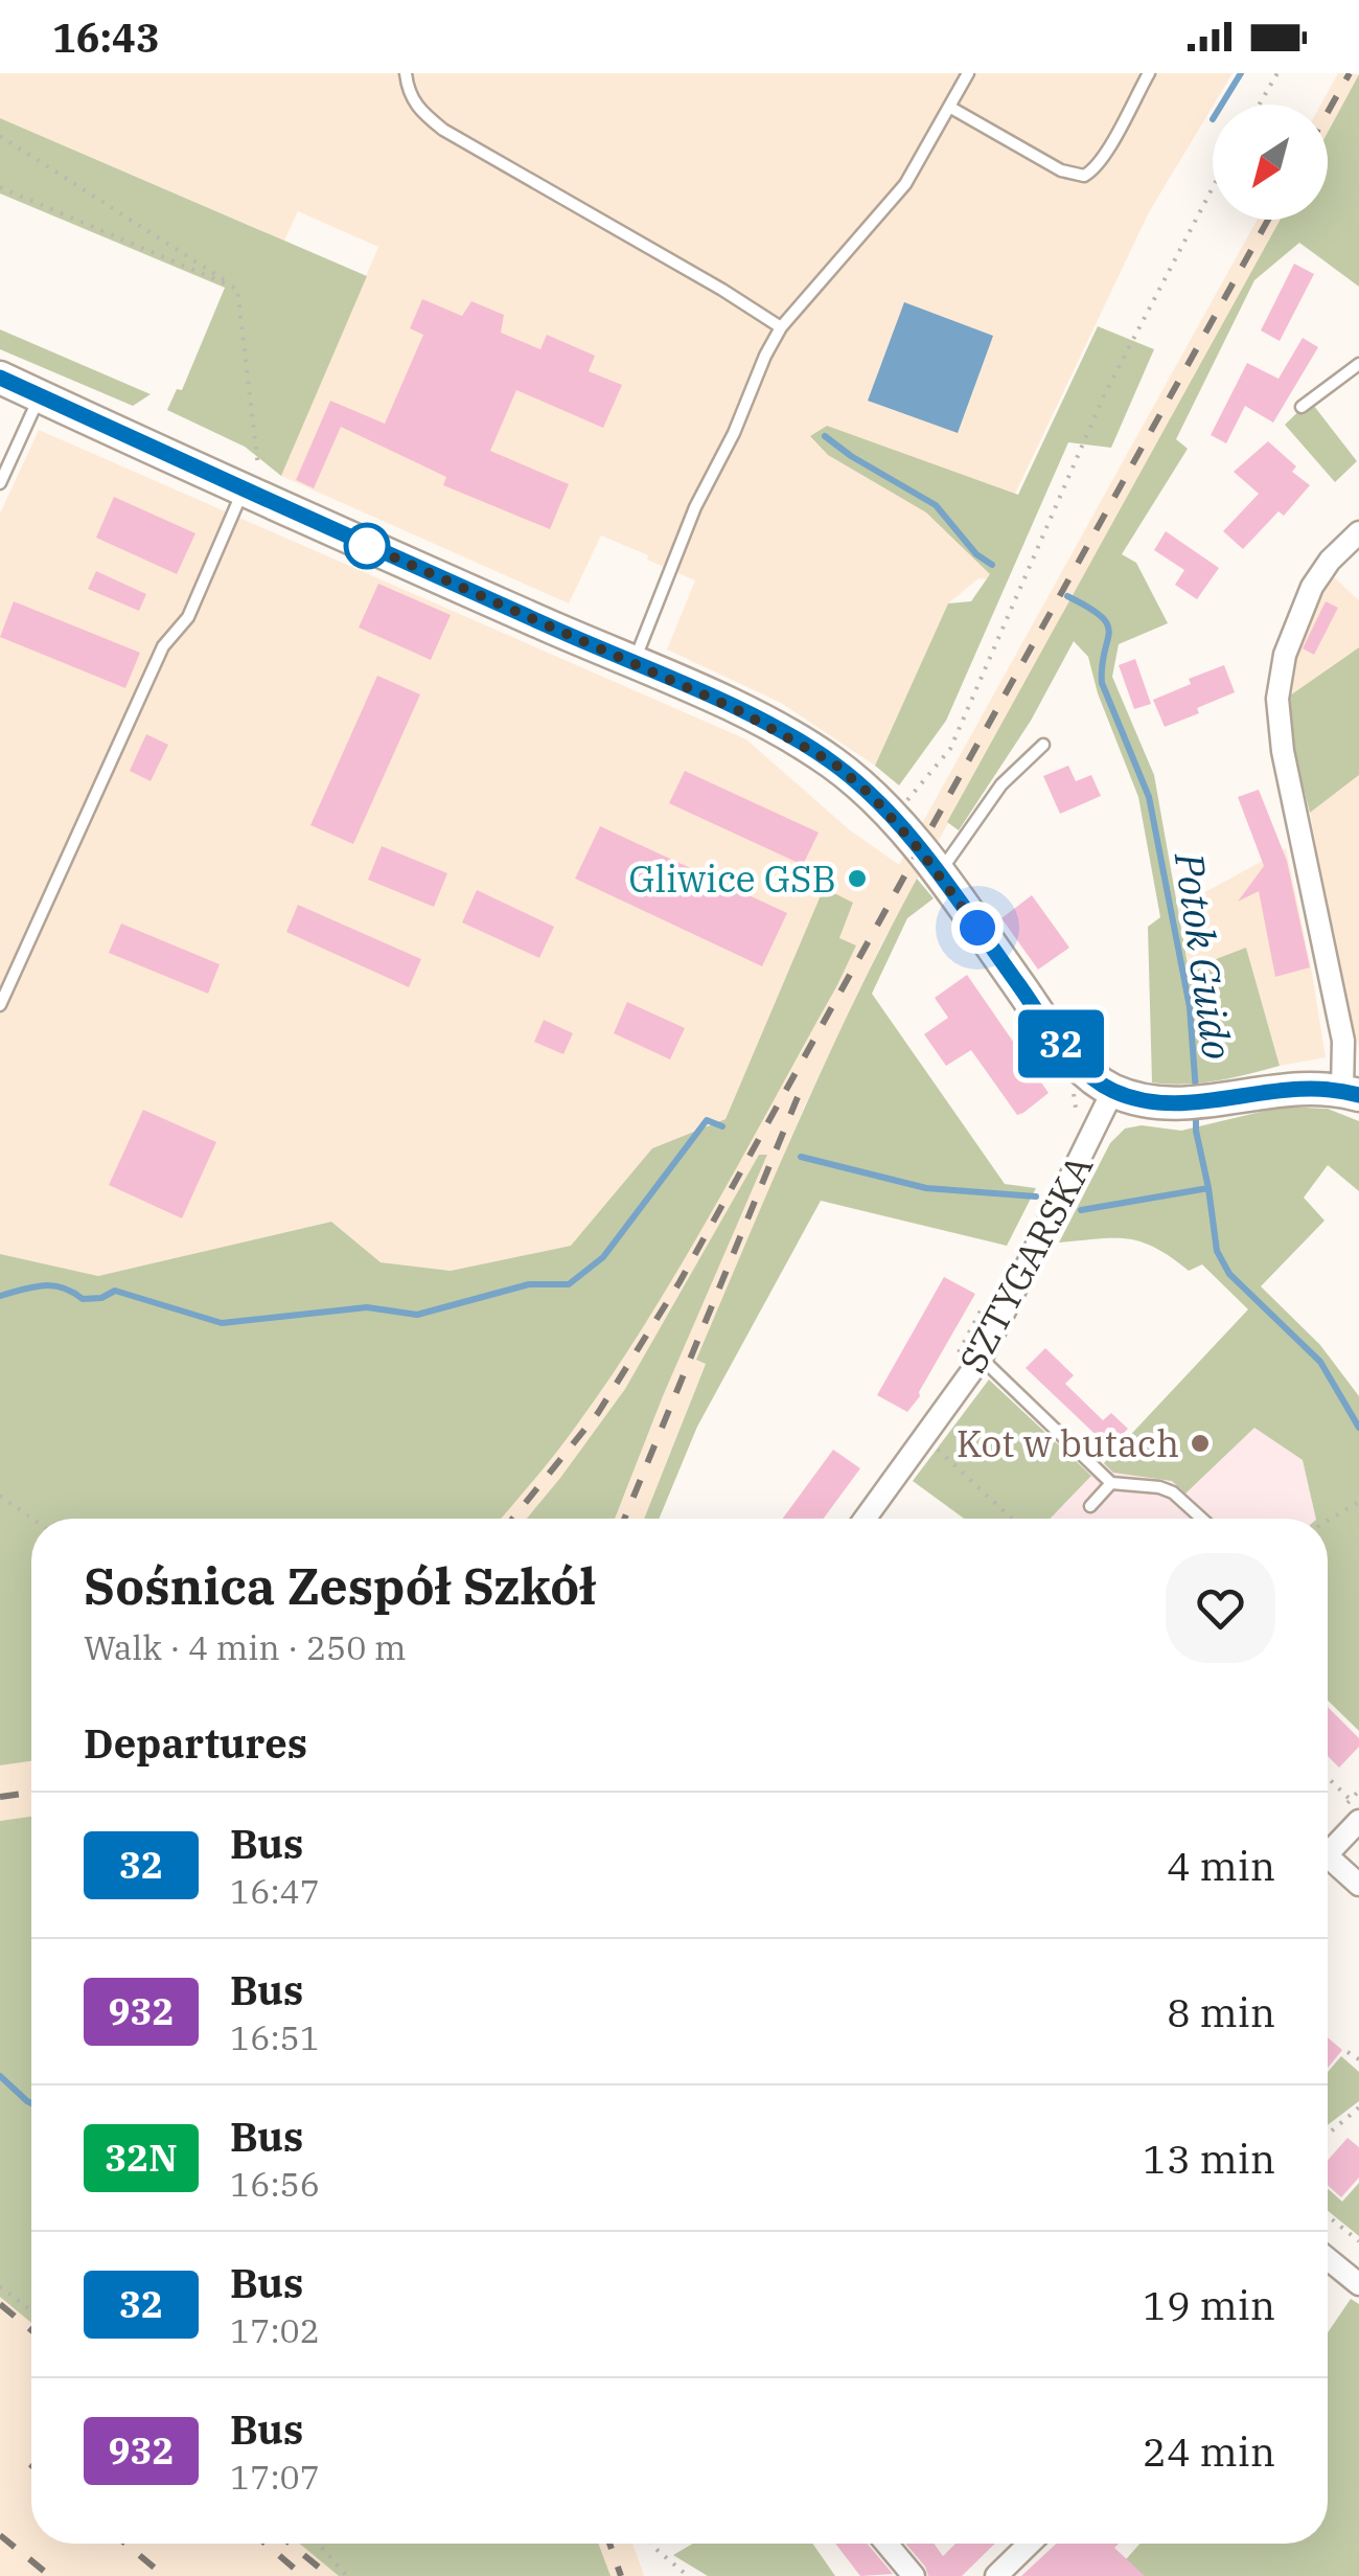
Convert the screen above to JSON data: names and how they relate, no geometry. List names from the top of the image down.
{
  "streets": {
    "street": ["SZTYGARSKA"]
  },
  "water": ["Potok Guido"],
  "places": ["Gliwice GSB", "Kot w butach"],
  "lines": ["bus line 32"],
  "north": "bottom left",
  "page": {
    "status": "16:43",
    "on_map": "32",
    "heading": [
      ["Sośnica Zespół Szkół", "Walk · 4 min · 250 m"],
      "Departures"
    ],
    "list": [
      {
        "mark": "32",
        "name": "Bus",
        "note": "16:47",
        "value": "4 min"
      },
      {
        "mark": "932",
        "name": "Bus",
        "note": "16:51",
        "value": "8 min"
      },
      {
        "mark": "32N",
        "name": "Bus",
        "note": "16:56",
        "value": "13 min"
      },
      {
        "mark": "32",
        "name": "Bus",
        "note": "17:02",
        "value": "19 min"
      },
      {
        "mark": "932",
        "name": "Bus",
        "note": "17:07",
        "value": "24 min"
      }
    ]
  }
}
